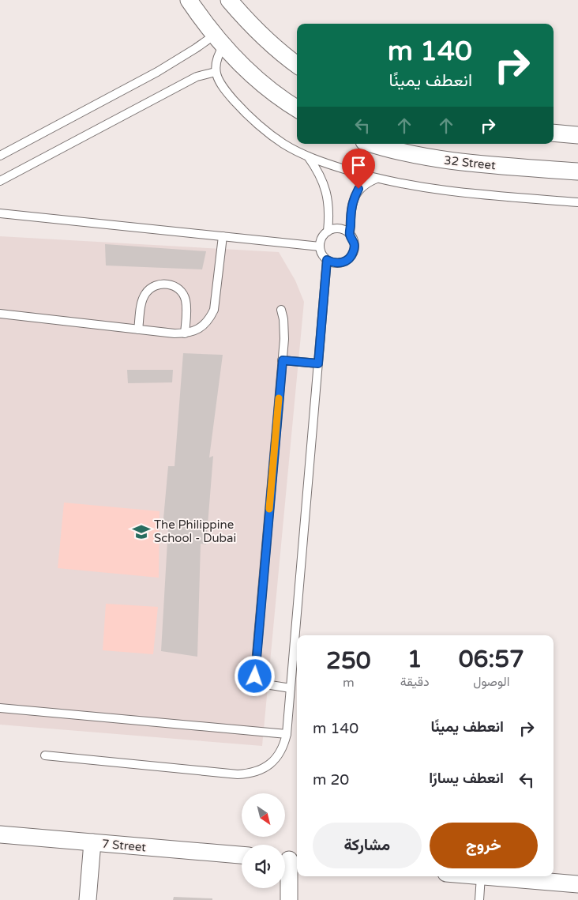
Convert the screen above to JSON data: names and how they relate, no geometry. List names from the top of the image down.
{
  "streets": {
    "street": ["32 Street", "7 Street"]
  },
  "places": {
    "school or university": ["The Philippine School - Dubai"]
  },
  "north": "bottom right",
  "page": {
    "turn": ["140 m", "انعطف يمينًا"],
    "eta": [
      "06:57",
      "الوصول",
      "1",
      "دقيقة",
      "250",
      "m"
    ],
    "list": [
      {
        "name": "انعطف يمينًا",
        "value": "140 m"
      },
      {
        "name": "انعطف يسارًا",
        "value": "20 m"
      }
    ],
    "buttons": ["خروج", "مشاركة"]
  }
}
